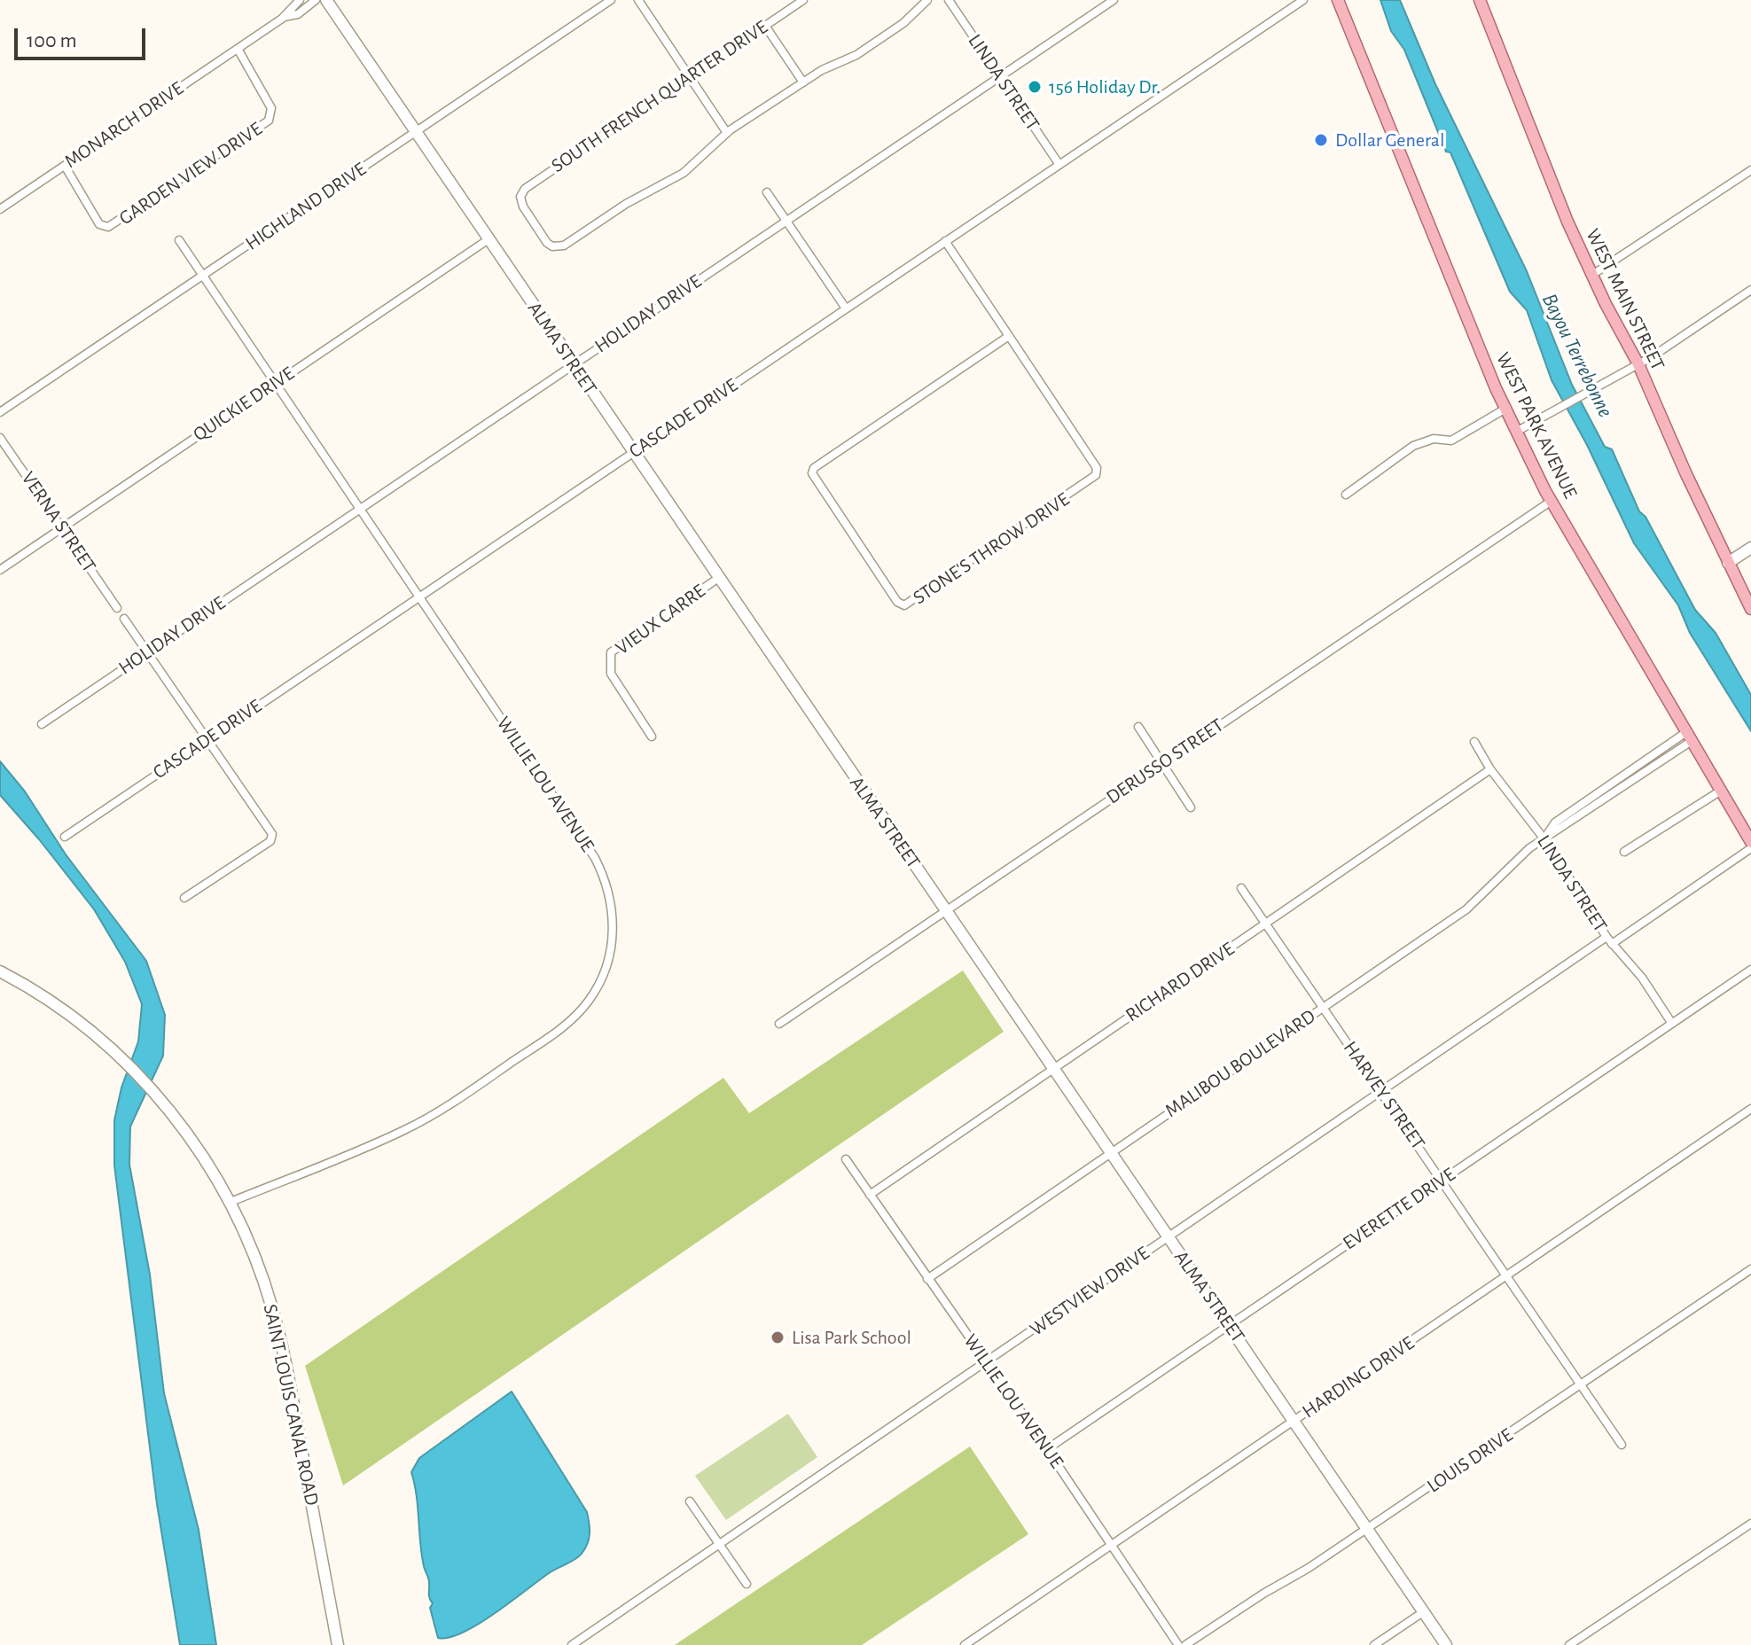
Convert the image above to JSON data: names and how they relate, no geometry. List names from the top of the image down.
{
  "streets": {
    "main road": ["WEST MAIN STREET", "WEST PARK AVENUE"],
    "street": [
      "LINDA STREET",
      "SOUTH FRENCH QUARTER DRIVE",
      "MONARCH DRIVE",
      "GARDEN VIEW DRIVE",
      "HIGHLAND DRIVE",
      "HOLIDAY DRIVE",
      "ALMA STREET",
      "QUICKIE DRIVE",
      "CASCADE DRIVE",
      "VERNA STREET",
      "STONE'S THROW DRIVE",
      "VIEUX CARRE",
      "DERUSSO STREET",
      "WILLIE LOU AVENUE",
      "RICHARD DRIVE",
      "MALIBOU BOULEVARD",
      "HARVEY STREET",
      "EVERETTE DRIVE",
      "WESTVIEW DRIVE",
      "HARDING DRIVE",
      "SAINT LOUIS CANAL ROAD",
      "LOUIS DRIVE"
    ]
  },
  "crossings": [
    ["LINDA STREET", "HOLIDAY DRIVE"],
    ["LINDA STREET", "CASCADE DRIVE"],
    ["LINDA STREET", "RICHARD DRIVE"],
    ["LINDA STREET", "MALIBOU BOULEVARD"],
    ["LINDA STREET", "EVERETTE DRIVE"],
    ["LINDA STREET", "WESTVIEW DRIVE"],
    ["MONARCH DRIVE", "GARDEN VIEW DRIVE"],
    ["HIGHLAND DRIVE", "ALMA STREET"],
    ["HIGHLAND DRIVE", "WILLIE LOU AVENUE"],
    ["HOLIDAY DRIVE", "ALMA STREET"],
    ["HOLIDAY DRIVE", "WILLIE LOU AVENUE"],
    ["ALMA STREET", "QUICKIE DRIVE"],
    ["ALMA STREET", "CASCADE DRIVE"],
    ["ALMA STREET", "VIEUX CARRE"],
    ["ALMA STREET", "DERUSSO STREET"],
    ["ALMA STREET", "RICHARD DRIVE"],
    ["ALMA STREET", "MALIBOU BOULEVARD"],
    ["ALMA STREET", "EVERETTE DRIVE"],
    ["ALMA STREET", "WESTVIEW DRIVE"],
    ["ALMA STREET", "HARDING DRIVE"],
    ["ALMA STREET", "LOUIS DRIVE"],
    ["QUICKIE DRIVE", "VERNA STREET"],
    ["QUICKIE DRIVE", "WILLIE LOU AVENUE"],
    ["CASCADE DRIVE", "STONE'S THROW DRIVE"],
    ["CASCADE DRIVE", "WILLIE LOU AVENUE"],
    ["WEST PARK AVENUE", "DERUSSO STREET"],
    ["WEST PARK AVENUE", "MALIBOU BOULEVARD"],
    ["WILLIE LOU AVENUE", "RICHARD DRIVE"],
    ["WILLIE LOU AVENUE", "MALIBOU BOULEVARD"],
    ["WILLIE LOU AVENUE", "EVERETTE DRIVE"],
    ["WILLIE LOU AVENUE", "WESTVIEW DRIVE"],
    ["WILLIE LOU AVENUE", "HARDING DRIVE"],
    ["WILLIE LOU AVENUE", "SAINT LOUIS CANAL ROAD"],
    ["RICHARD DRIVE", "HARVEY STREET"],
    ["MALIBOU BOULEVARD", "HARVEY STREET"],
    ["HARVEY STREET", "EVERETTE DRIVE"],
    ["HARVEY STREET", "WESTVIEW DRIVE"],
    ["HARVEY STREET", "HARDING DRIVE"],
    ["HARVEY STREET", "LOUIS DRIVE"]
  ],
  "water": ["Bayou Terrebonne"],
  "places": ["156 Holiday Dr.", "Dollar General", "Lisa Park School"],
  "scale_bar": "100 m"
}
